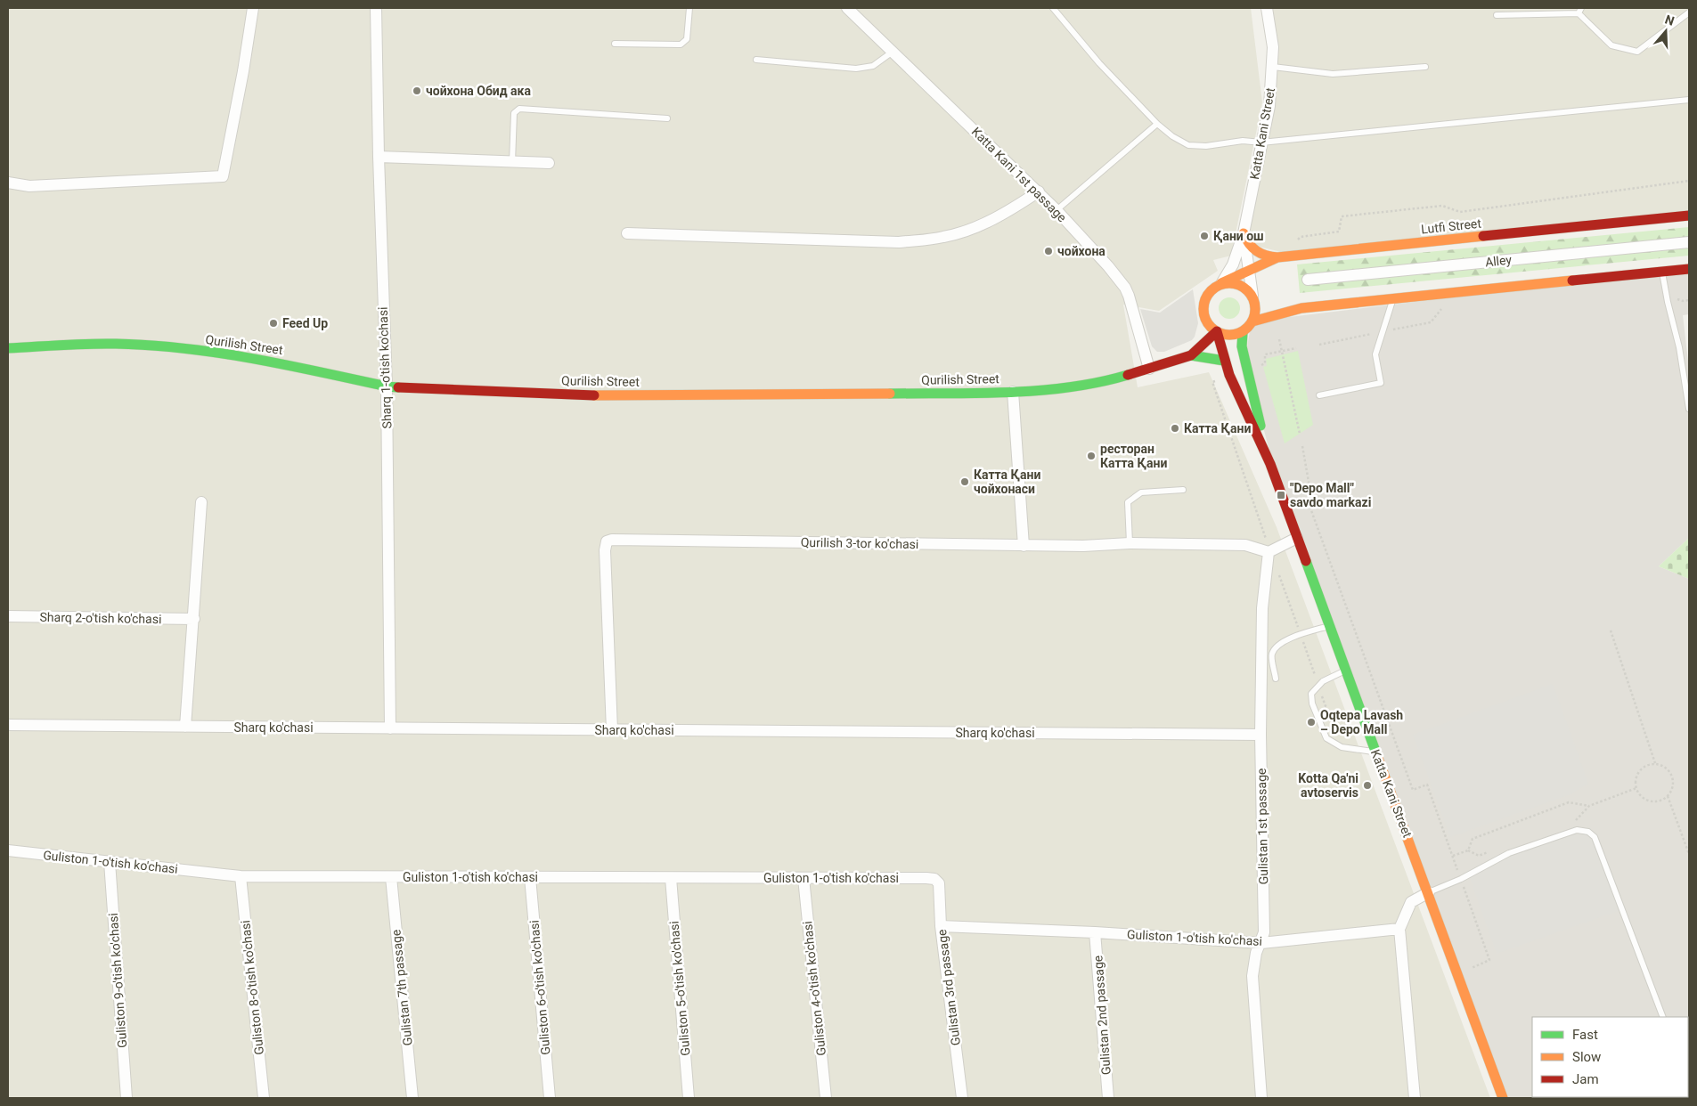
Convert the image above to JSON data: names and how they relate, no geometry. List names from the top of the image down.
{
  "streets": {
    "main road": ["Katta Kani Street", "Lutfi Street", "Qurilish Street"],
    "street": [
      "Katta Kani 1st passage",
      "Alley",
      "Sharq 1-o'tish ko'chasi",
      "Qurilish 3-tor ko'chasi",
      "Sharq 2-o'tish ko'chasi",
      "Sharq ko'chasi",
      "Gulistan 1st passage",
      "Guliston 1-o'tish ko'chasi",
      "Guliston 9-o'tish ko'chasi",
      "Guliston 8-o'tish ko'chasi",
      "Gulistan 7th passage",
      "Guliston 6-o'tish ko'chasi",
      "Gulistan 3rd passage",
      "Guliston 5-o'tish ko'chasi",
      "Guliston 4-o'tish ko'chasi",
      "Gulistan 2nd passage"
    ]
  },
  "crossings": [
    ["Katta Kani Street", "Lutfi Street"],
    ["Katta Kani Street", "Qurilish Street"],
    ["Katta Kani 1st passage", "Qurilish Street"],
    ["Lutfi Street", "Qurilish Street"],
    ["Qurilish Street", "Sharq 1-o'tish ko'chasi"],
    ["Sharq 1-o'tish ko'chasi", "Sharq ko'chasi"],
    ["Qurilish 3-tor ko'chasi", "Sharq ko'chasi"],
    ["Qurilish 3-tor ko'chasi", "Gulistan 1st passage"],
    ["Sharq ko'chasi", "Gulistan 1st passage"],
    ["Gulistan 1st passage", "Guliston 1-o'tish ko'chasi"],
    ["Guliston 1-o'tish ko'chasi", "Guliston 9-o'tish ko'chasi"],
    ["Guliston 1-o'tish ko'chasi", "Guliston 8-o'tish ko'chasi"],
    ["Guliston 1-o'tish ko'chasi", "Gulistan 7th passage"],
    ["Guliston 1-o'tish ko'chasi", "Guliston 6-o'tish ko'chasi"],
    ["Guliston 1-o'tish ko'chasi", "Gulistan 3rd passage"],
    ["Guliston 1-o'tish ko'chasi", "Guliston 5-o'tish ko'chasi"],
    ["Guliston 1-o'tish ko'chasi", "Guliston 4-o'tish ko'chasi"],
    ["Guliston 1-o'tish ko'chasi", "Gulistan 2nd passage"]
  ],
  "places": {
    "other": [
      "чойхона Обид ака",
      "Қани ош",
      "чойхона",
      "Feed Up",
      "Катта Қани",
      "ресторан Катта Қани",
      "Катта Қани чойхонаси",
      "Oqtepa Lavash – Depo Mall",
      "Kotta Qa'ni avtoservis"
    ],
    "transit": ["\"Depo Mall\" savdo markazi"]
  },
  "legend": ["Fast", "Slow", "Jam"],
  "north": "top"
}
